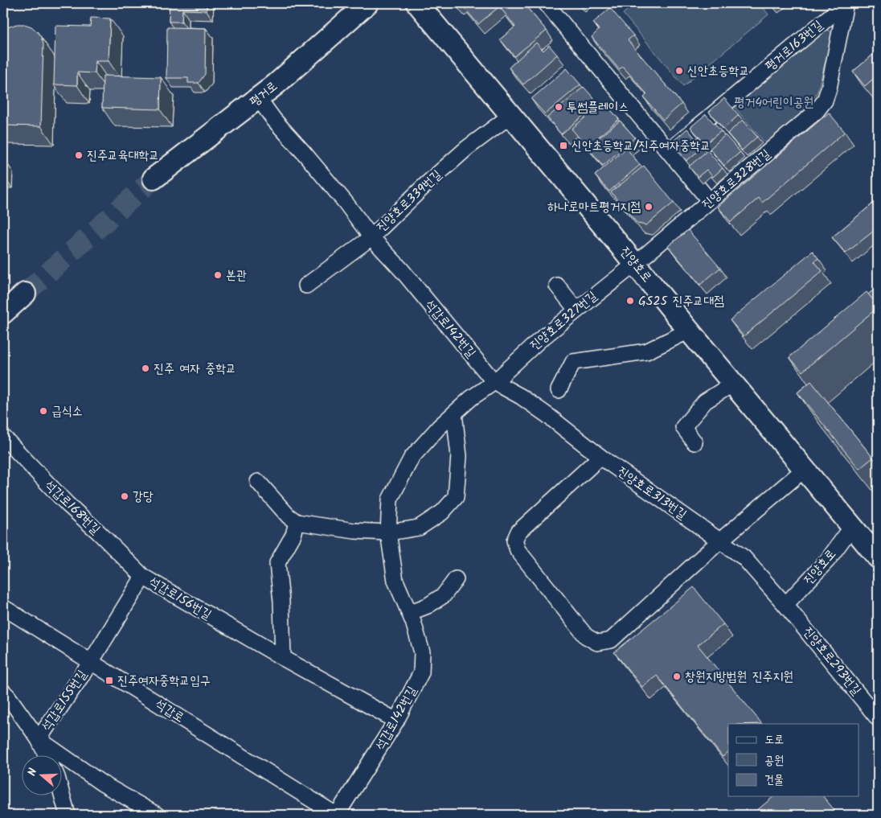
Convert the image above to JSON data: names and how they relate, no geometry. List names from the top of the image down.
{
  "streets": {
    "street": [
      "평거로163번길",
      "평거로",
      "진양호로328번길",
      "진양호로339번길",
      "진양호로",
      "진양호로327번길",
      "석갑로142번길",
      "진양호로313번길",
      "석갑로168번길",
      "석갑로156번길",
      "진양호로293번길",
      "석갑로155번길",
      "석갑로"
    ]
  },
  "crossings": [
    ["평거로163번길", "진양호로328번길"],
    ["평거로", "진양호로339번길"],
    ["진양호로328번길", "진양호로"],
    ["진양호로328번길", "진양호로327번길"],
    ["진양호로339번길", "진양호로"],
    ["진양호로339번길", "석갑로142번길"],
    ["진양호로", "진양호로327번길"],
    ["진양호로", "진양호로313번길"],
    ["진양호로", "진양호로293번길"],
    ["진양호로327번길", "석갑로142번길"],
    ["진양호로327번길", "진양호로313번길"],
    ["석갑로142번길", "진양호로313번길"],
    ["석갑로142번길", "석갑로156번길"],
    ["석갑로142번길", "석갑로"],
    ["진양호로313번길", "진양호로293번길"],
    ["석갑로168번길", "석갑로156번길"],
    ["석갑로156번길", "석갑로155번길"],
    ["석갑로156번길", "석갑로"],
    ["석갑로155번길", "석갑로"]
  ],
  "parks": ["평거4어린이공원"],
  "places": {
    "other": [
      "신안초등학교",
      "투썸플레이스",
      "진주교육대학교",
      "하나로마트평거지점",
      "본관",
      "GS25 진주교대점",
      "진주 여자 중학교",
      "급식소",
      "강당",
      "창원지방법원 진주지원"
    ],
    "transit": ["신안초등학교/진주여자중학교", "진주여자중학교입구"]
  },
  "legend": ["도로", "공원", "건물"],
  "north": "left"
}
